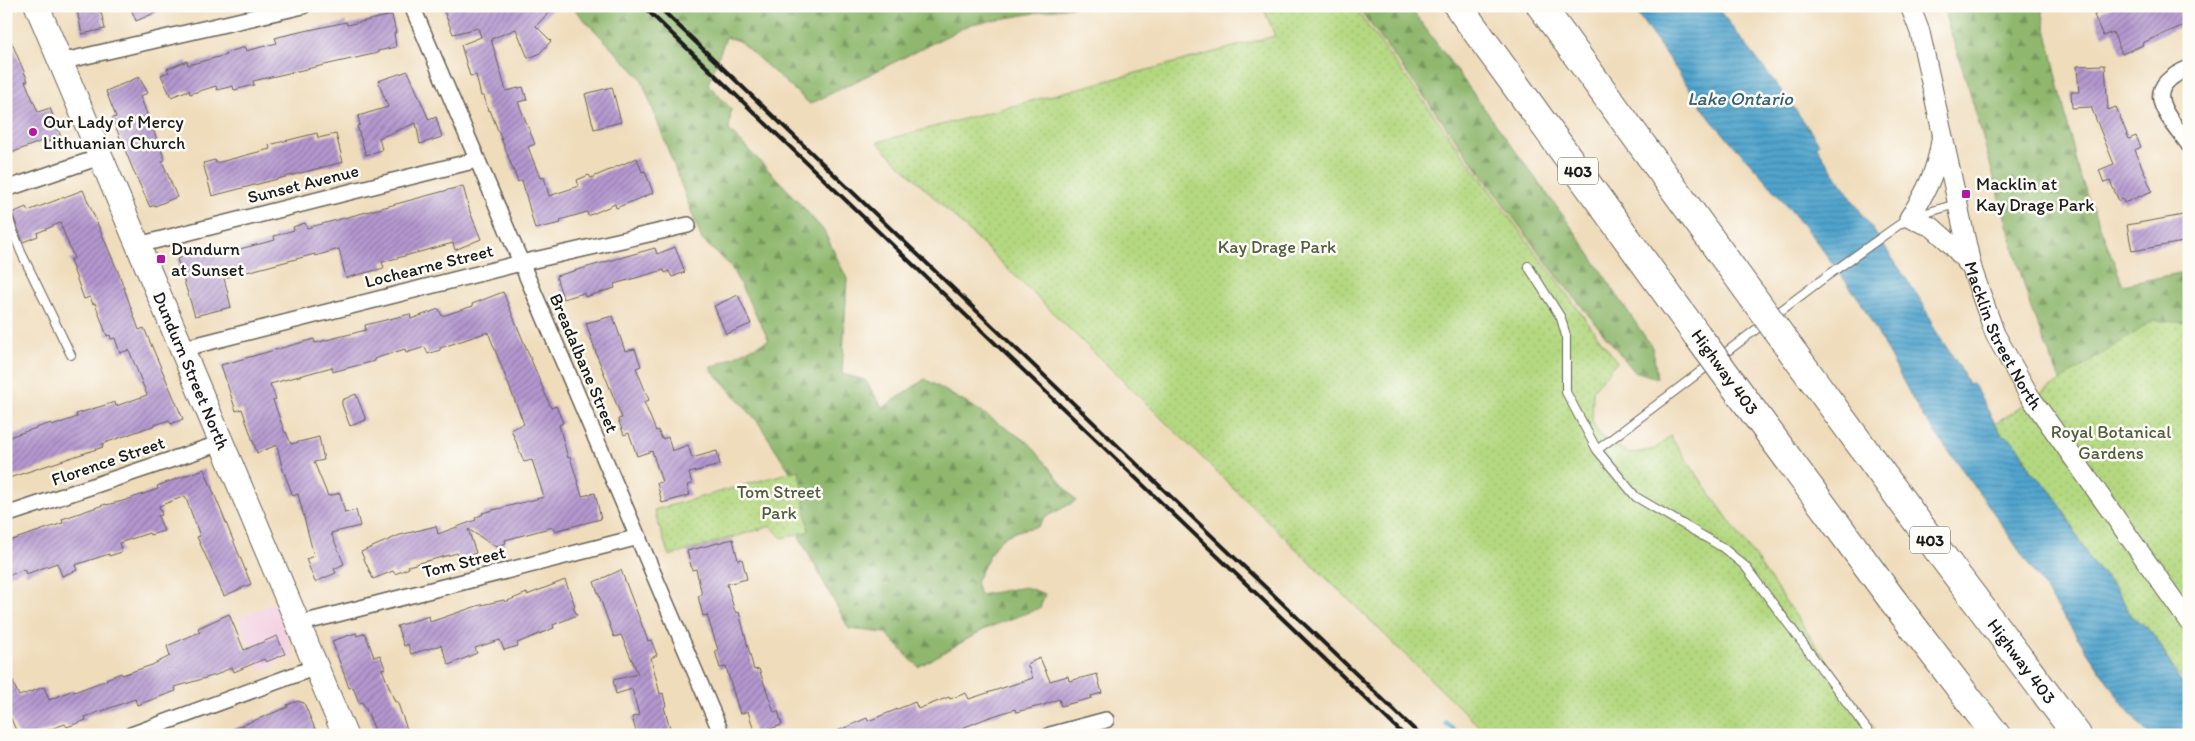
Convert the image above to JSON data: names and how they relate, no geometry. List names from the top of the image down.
{
  "streets": {
    "highway": ["403", "Highway 403"],
    "main road": ["Dundurn Street North"],
    "street": [
      "Sunset Avenue",
      "Lochearne Street",
      "Macklin Street North",
      "Breadalbane Street",
      "Florence Street",
      "Tom Street"
    ]
  },
  "crossings": [
    ["Sunset Avenue", "Breadalbane Street"],
    ["Sunset Avenue", "Dundurn Street North"],
    ["Lochearne Street", "Breadalbane Street"],
    ["Lochearne Street", "Dundurn Street North"],
    ["Breadalbane Street", "Tom Street"],
    ["Dundurn Street North", "Florence Street"],
    ["Dundurn Street North", "Tom Street"]
  ],
  "water": ["Lake Ontario"],
  "parks": ["Kay Drage Park", "Royal Botanical Gardens", "Tom Street Park"],
  "places": {
    "other": ["Our Lady of Mercy Lithuanian Church"],
    "transit": ["Macklin at Kay Drage Park", "Dundurn at Sunset"]
  }
}
